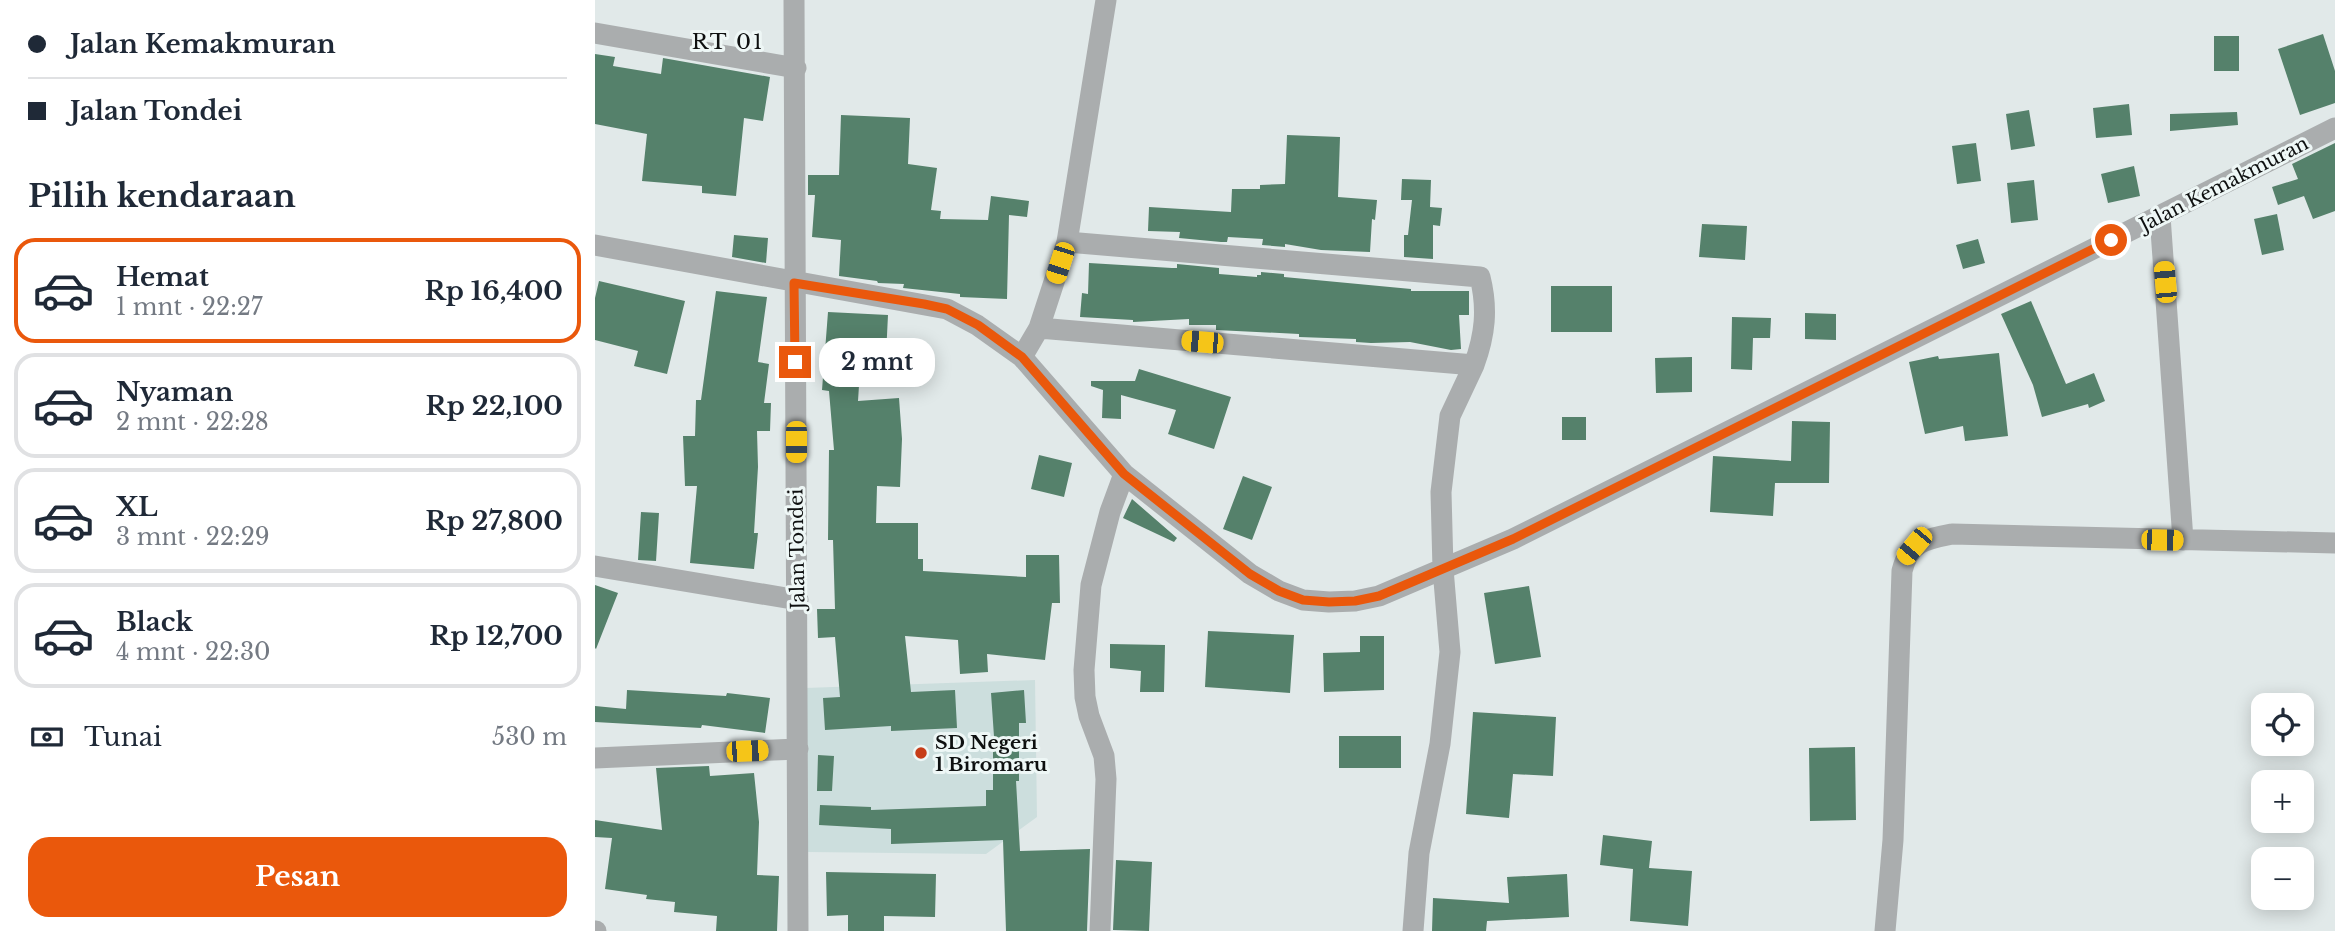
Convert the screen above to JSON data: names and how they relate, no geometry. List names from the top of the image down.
{
  "streets": {
    "street": ["Jalan Kemakmuran", "Jalan Tondei"]
  },
  "crossings": [
    ["Jalan Kemakmuran", "Jalan Tondei"]
  ],
  "districts": ["RT 01"],
  "places": ["SD Negeri 1 Biromaru"],
  "page": {
    "banner": ["Jalan Kemakmuran", "Jalan Tondei"],
    "heading": "Pilih kendaraan",
    "list": [
      {
        "name": "Hemat",
        "note": "1 mnt · 22:27",
        "value": "Rp 16,400"
      },
      {
        "name": "Nyaman",
        "note": "2 mnt · 22:28",
        "value": "Rp 22,100"
      },
      {
        "name": "XL",
        "note": "3 mnt · 22:29",
        "value": "Rp 27,800"
      },
      {
        "name": "Black",
        "note": "4 mnt · 22:30",
        "value": "Rp 12,700"
      }
    ],
    "bubble": "2 mnt",
    "map_buttons": ["+", "−"],
    "pay": ["Tunai", "530 m"],
    "buttons": "Pesan"
  }
}
